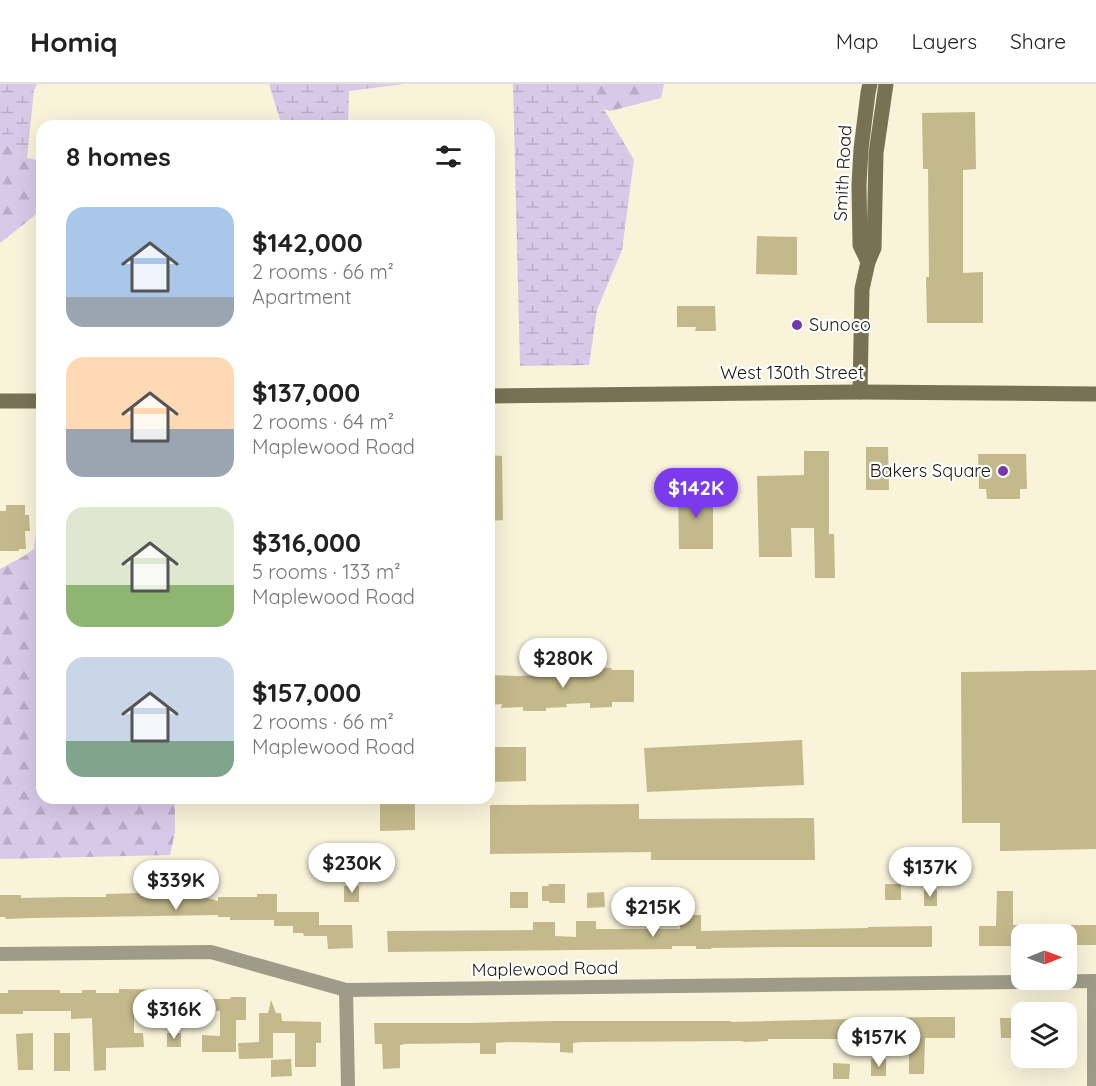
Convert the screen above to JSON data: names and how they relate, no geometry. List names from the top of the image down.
{
  "streets": {
    "main road": ["Smith Road", "West 130th Street"],
    "street": ["Maplewood Road"]
  },
  "crossings": [
    ["Smith Road", "West 130th Street"]
  ],
  "places": ["Sunoco", "Bakers Square"],
  "north": "right",
  "page": {
    "header": "Homiq",
    "nav": ["Map", "Layers", "Share"],
    "heading": "8 homes",
    "list": [
      {
        "name": "$142,000",
        "note": "2 rooms · 66 m² · Apartment"
      },
      {
        "name": "$137,000",
        "note": "2 rooms · 64 m² · Maplewood Road"
      },
      {
        "name": "$316,000",
        "note": "5 rooms · 133 m² · Maplewood Road"
      },
      {
        "name": "$157,000",
        "note": "2 rooms · 66 m² · Maplewood Road"
      }
    ],
    "price": [
      "$142K",
      "$280K",
      "$230K",
      "$137K",
      "$339K",
      "$215K",
      "$316K",
      "$157K"
    ]
  }
}
